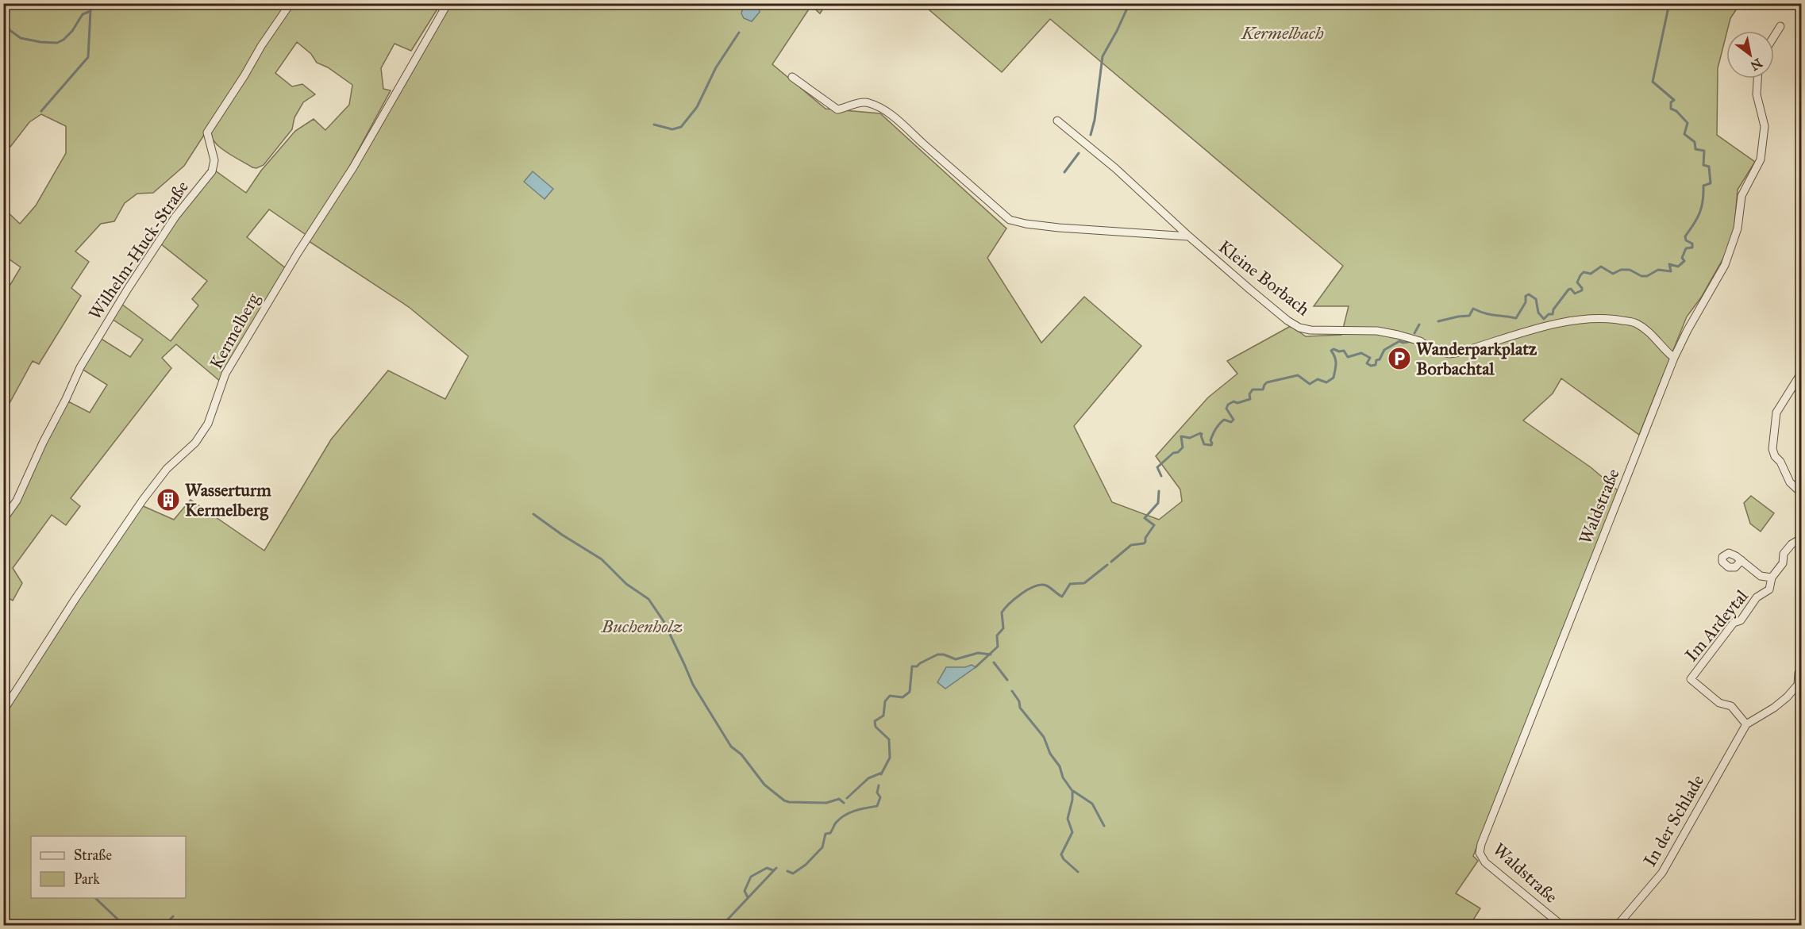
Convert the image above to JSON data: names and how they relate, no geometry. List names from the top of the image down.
{
  "streets": {
    "street": [
      "Wilhelm-Huck-Straße",
      "Kleine Borbach",
      "Kermelberg",
      "Waldstraße",
      "Im Ardeytal",
      "In der Schlade"
    ]
  },
  "crossings": [
    ["Kleine Borbach", "Waldstraße"],
    ["Im Ardeytal", "In der Schlade"]
  ],
  "parks": ["Kermelbach", "Buchenholz"],
  "places": {
    "parking": ["Wanderparkplatz Borbachtal"],
    "building": ["Wasserturm Kermelberg"]
  },
  "legend": ["Straße", "Park"],
  "north": "bottom right"
}
